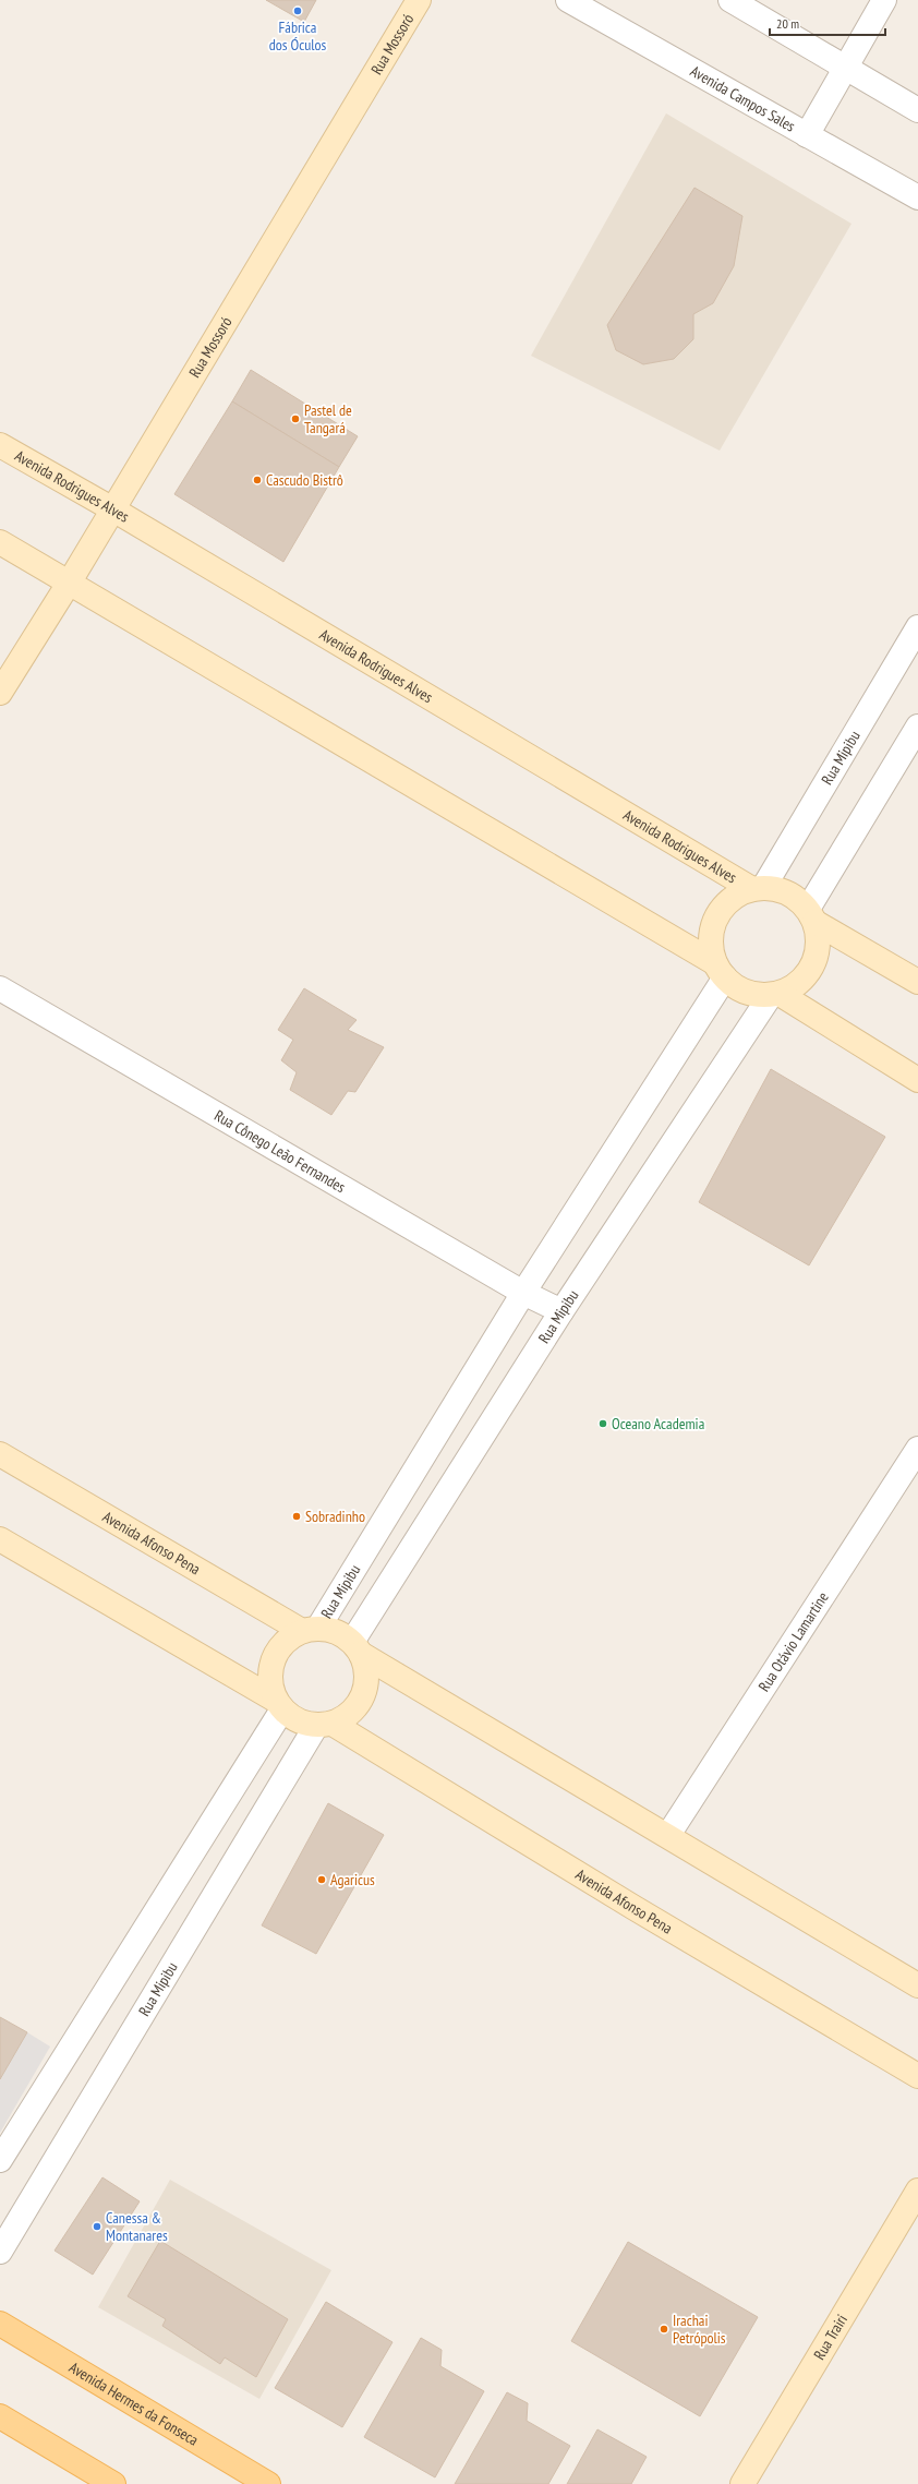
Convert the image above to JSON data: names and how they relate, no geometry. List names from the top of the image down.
{
  "streets": {
    "main road": [
      "Rua Mossoró",
      "Avenida Rodrigues Alves",
      "Avenida Afonso Pena",
      "Rua Trairi",
      "Avenida Hermes da Fonseca"
    ],
    "street": [
      "Avenida Campos Sales",
      "Rua Mipibu",
      "Rua Cônego Leão Fernandes",
      "Rua Otávio Lamartine"
    ]
  },
  "crossings": [
    ["Rua Mossoró", "Avenida Rodrigues Alves"],
    ["Avenida Rodrigues Alves", "Rua Mipibu"],
    ["Rua Mipibu", "Rua Cônego Leão Fernandes"],
    ["Rua Mipibu", "Avenida Afonso Pena"]
  ],
  "places": [
    "Fábrica dos Óculos",
    "Pastel de Tangará",
    "Cascudo Bistrô",
    "Oceano Academia",
    "Sobradinho",
    "Agaricus",
    "Canessa & Montanares",
    "Irachai Petrópolis"
  ],
  "scale_bar": "20 m"
}
